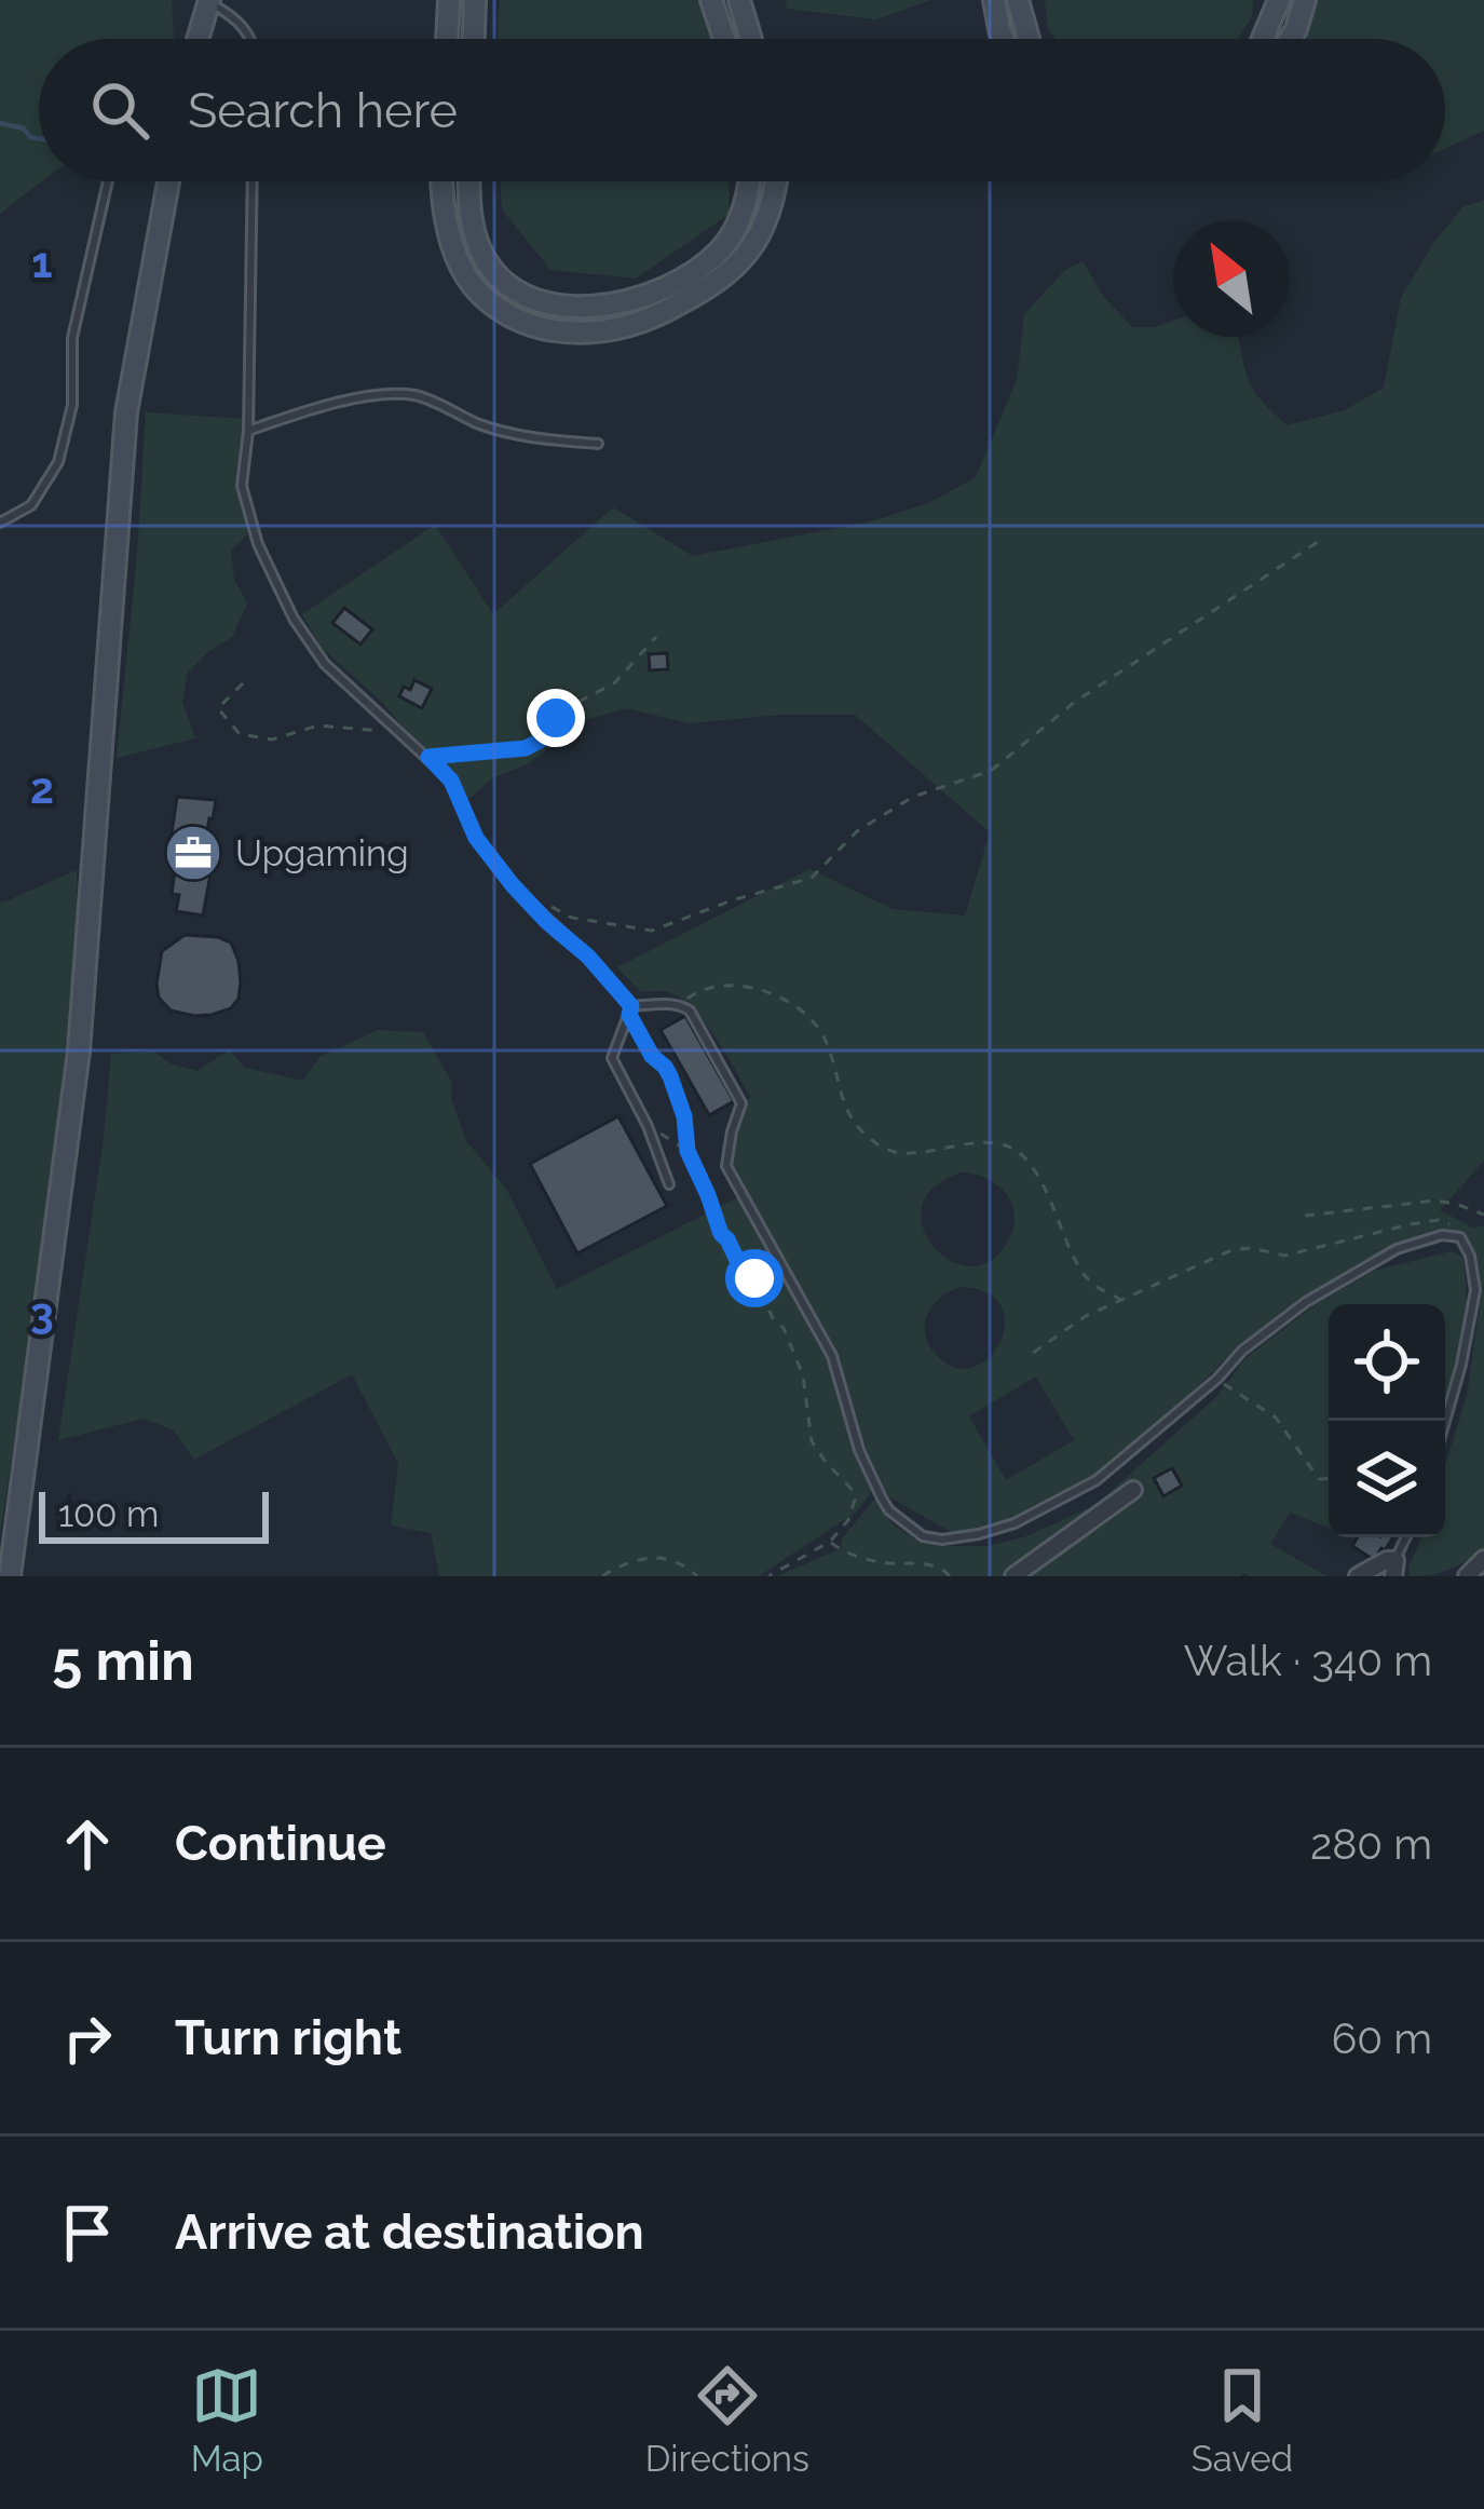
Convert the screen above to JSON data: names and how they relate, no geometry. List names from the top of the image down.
{
  "places": {
    "office": ["Upgaming"]
  },
  "scale_bar": "100 m",
  "north": "top left",
  "page": {
    "search": "Search here",
    "scale": "100 m",
    "heading": ["5 min", "Walk · 340 m"],
    "list": [
      ["Continue", "280 m"],
      ["Turn right", "60 m"],
      "Arrive at destination"
    ],
    "nav": ["Map", "Directions", "Saved"]
  },
  "grid": {
    "rows": ["1", "2", "3"]
  }
}
